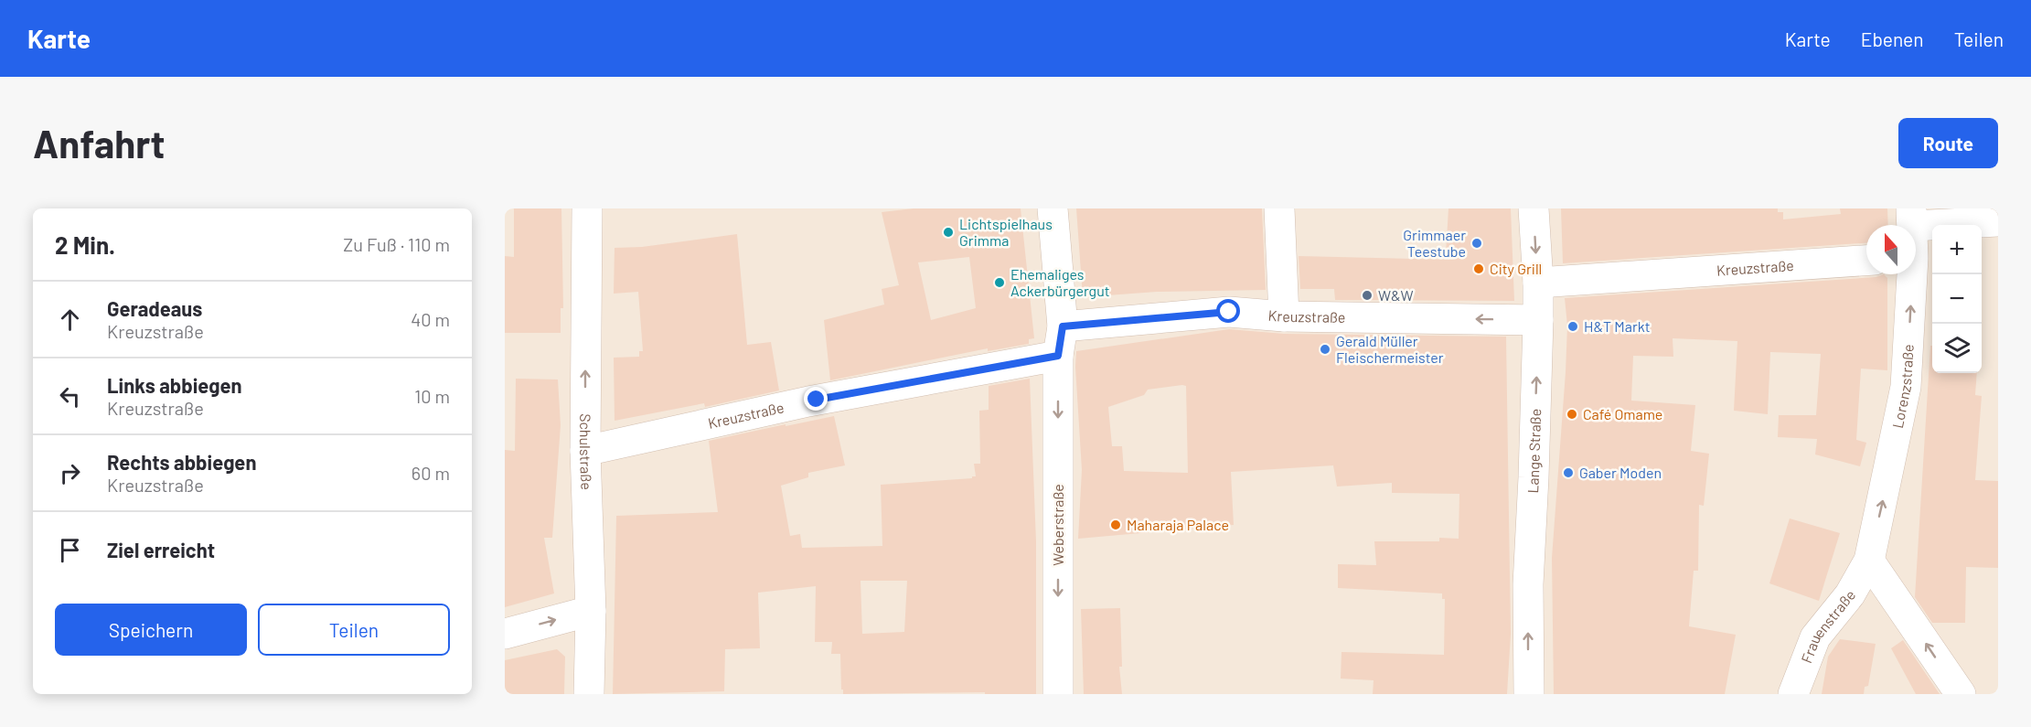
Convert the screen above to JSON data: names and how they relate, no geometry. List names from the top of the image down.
{
  "streets": {
    "street": [
      "Kreuzstraße",
      "Lorenzstraße",
      "Lange Straße",
      "Schulstraße",
      "Weberstraße",
      "Frauenstraße"
    ]
  },
  "crossings": [
    ["Kreuzstraße", "Lange Straße"],
    ["Kreuzstraße", "Schulstraße"],
    ["Kreuzstraße", "Weberstraße"],
    ["Lorenzstraße", "Frauenstraße"]
  ],
  "one_way": ["Lorenzstraße", "Schulstraße", "Weberstraße"],
  "places": [
    "Lichtspielhaus Grimma",
    "Grimmaer Teestube",
    "City Grill",
    "Ehemaliges Ackerbürgergut",
    "W&W",
    "H&T Markt",
    "Gerald Müller Fleischermeister",
    "Café Omame",
    "Gaber Moden",
    "Maharaja Palace"
  ],
  "north": "top",
  "page": {
    "header": "Karte",
    "nav": ["Karte", "Ebenen", "Teilen"],
    "buttons": [
      "Route",
      ["Speichern", "Teilen"]
    ],
    "title": "Anfahrt",
    "heading": ["2 Min.", "Zu Fuß · 110 m"],
    "map_buttons": ["+", "−"],
    "list": [
      ["Geradeaus", "Kreuzstraße", "40 m"],
      ["Links abbiegen", "Kreuzstraße", "10 m"],
      ["Rechts abbiegen", "Kreuzstraße", "60 m"],
      "Ziel erreicht"
    ]
  }
}
